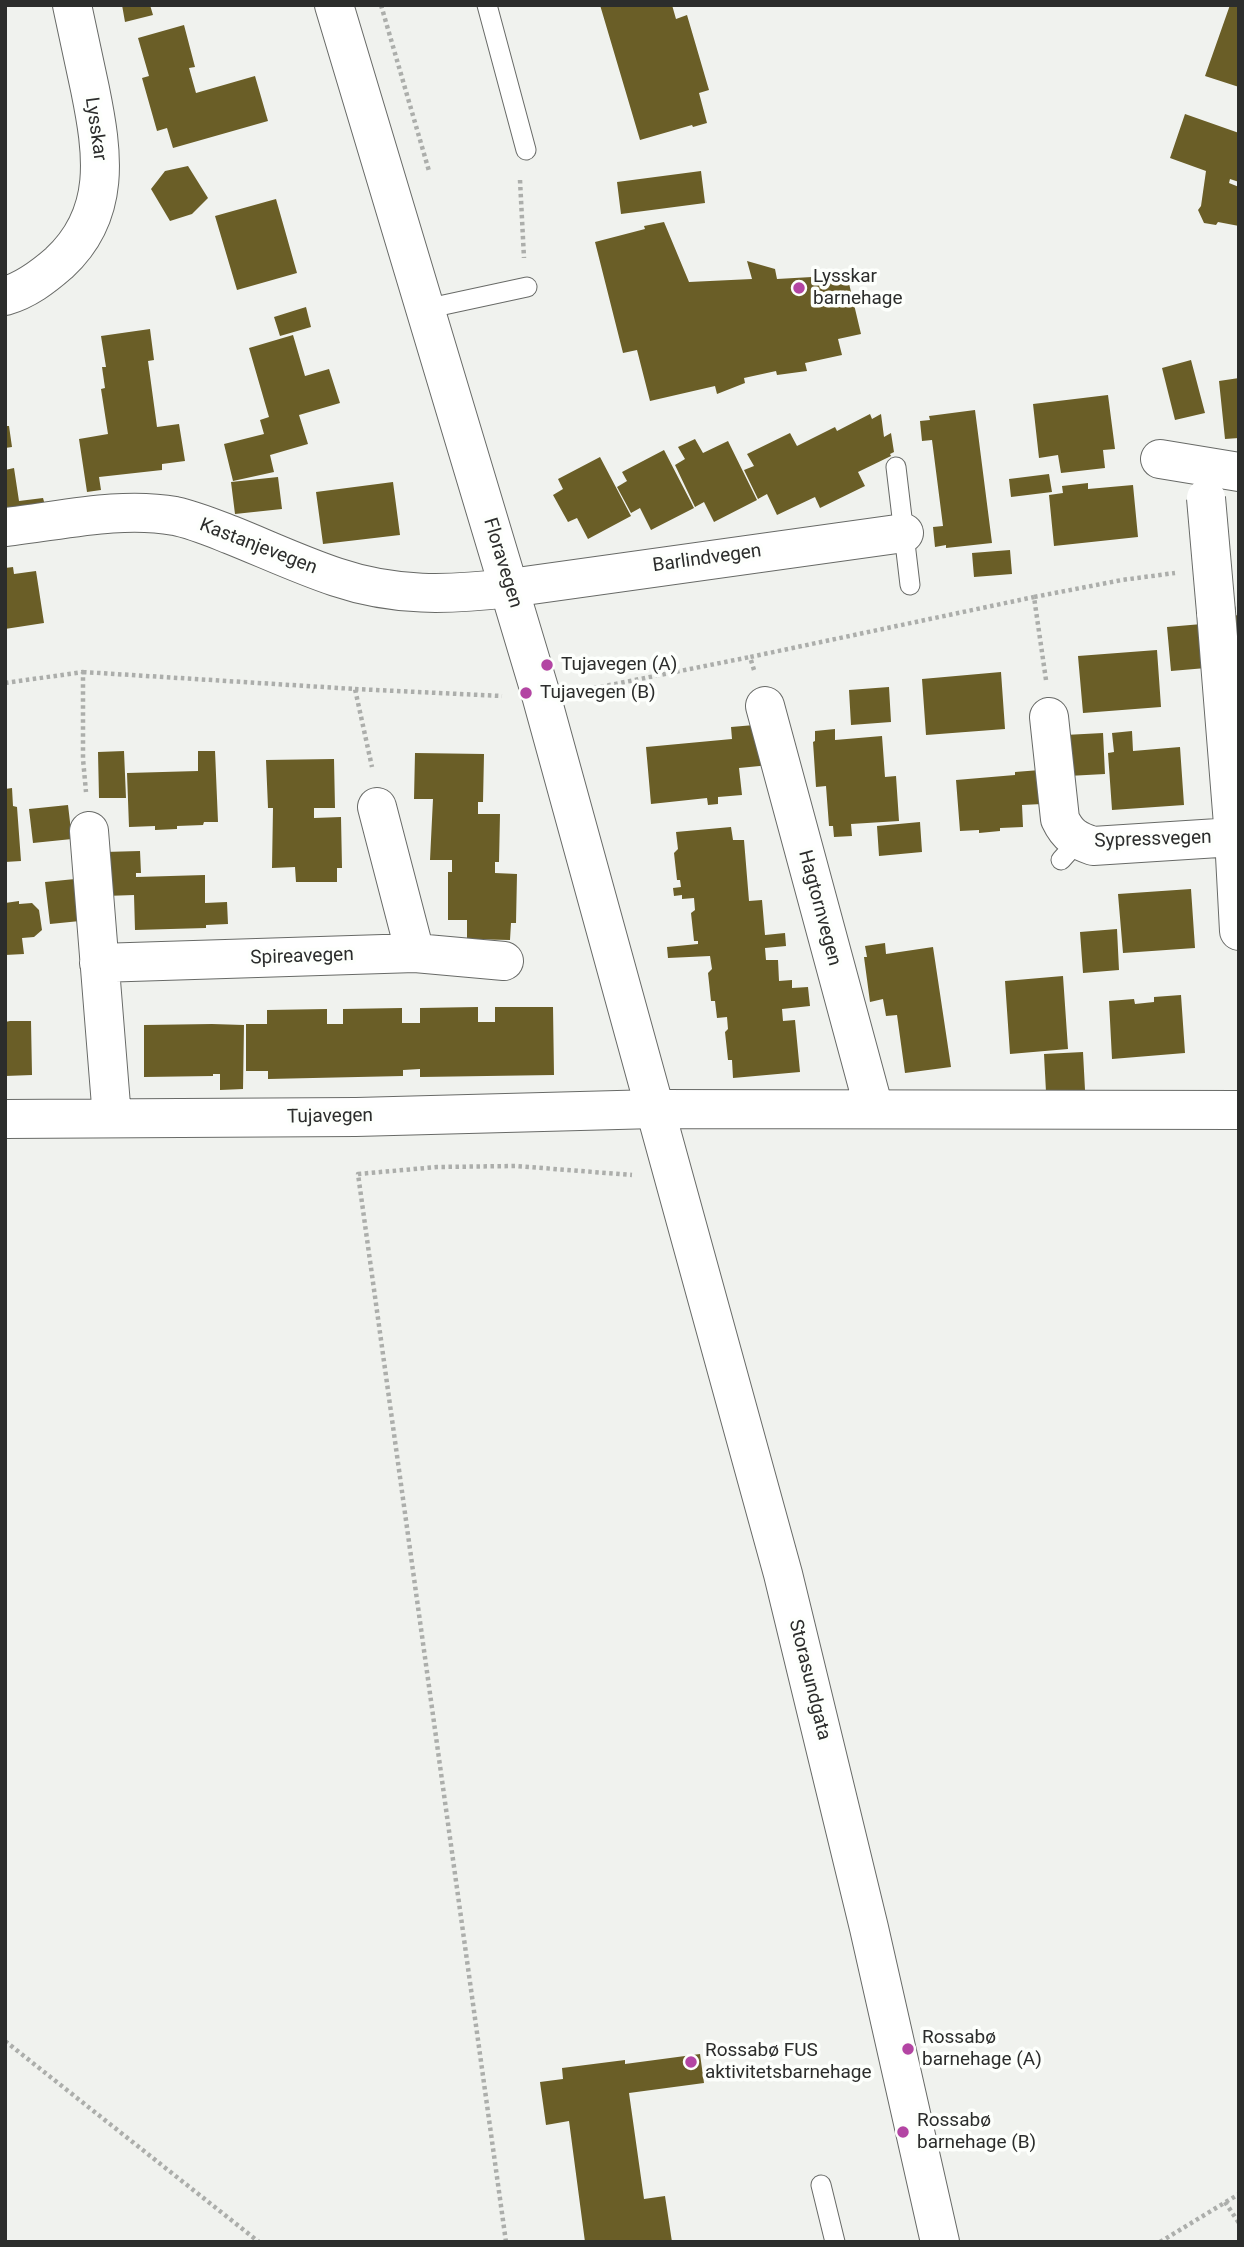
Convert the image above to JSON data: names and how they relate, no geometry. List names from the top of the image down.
{
  "streets": {
    "street": [
      "Lysskar",
      "Kastanjevegen",
      "Barlindvegen",
      "Floravegen",
      "Sypressvegen",
      "Hagtornvegen",
      "Spireavegen",
      "Tujavegen",
      "Storasundgata"
    ]
  },
  "crossings": [
    ["Kastanjevegen", "Barlindvegen"],
    ["Kastanjevegen", "Floravegen"],
    ["Barlindvegen", "Floravegen"],
    ["Floravegen", "Tujavegen"],
    ["Floravegen", "Storasundgata"],
    ["Tujavegen", "Storasundgata"]
  ],
  "places": [
    "Lysskar barnehage",
    "Tujavegen (A)",
    "Tujavegen (B)",
    "Rossabø barnehage (A)",
    "Rossabø FUS aktivitetsbarnehage",
    "Rossabø barnehage (B)"
  ]
}
